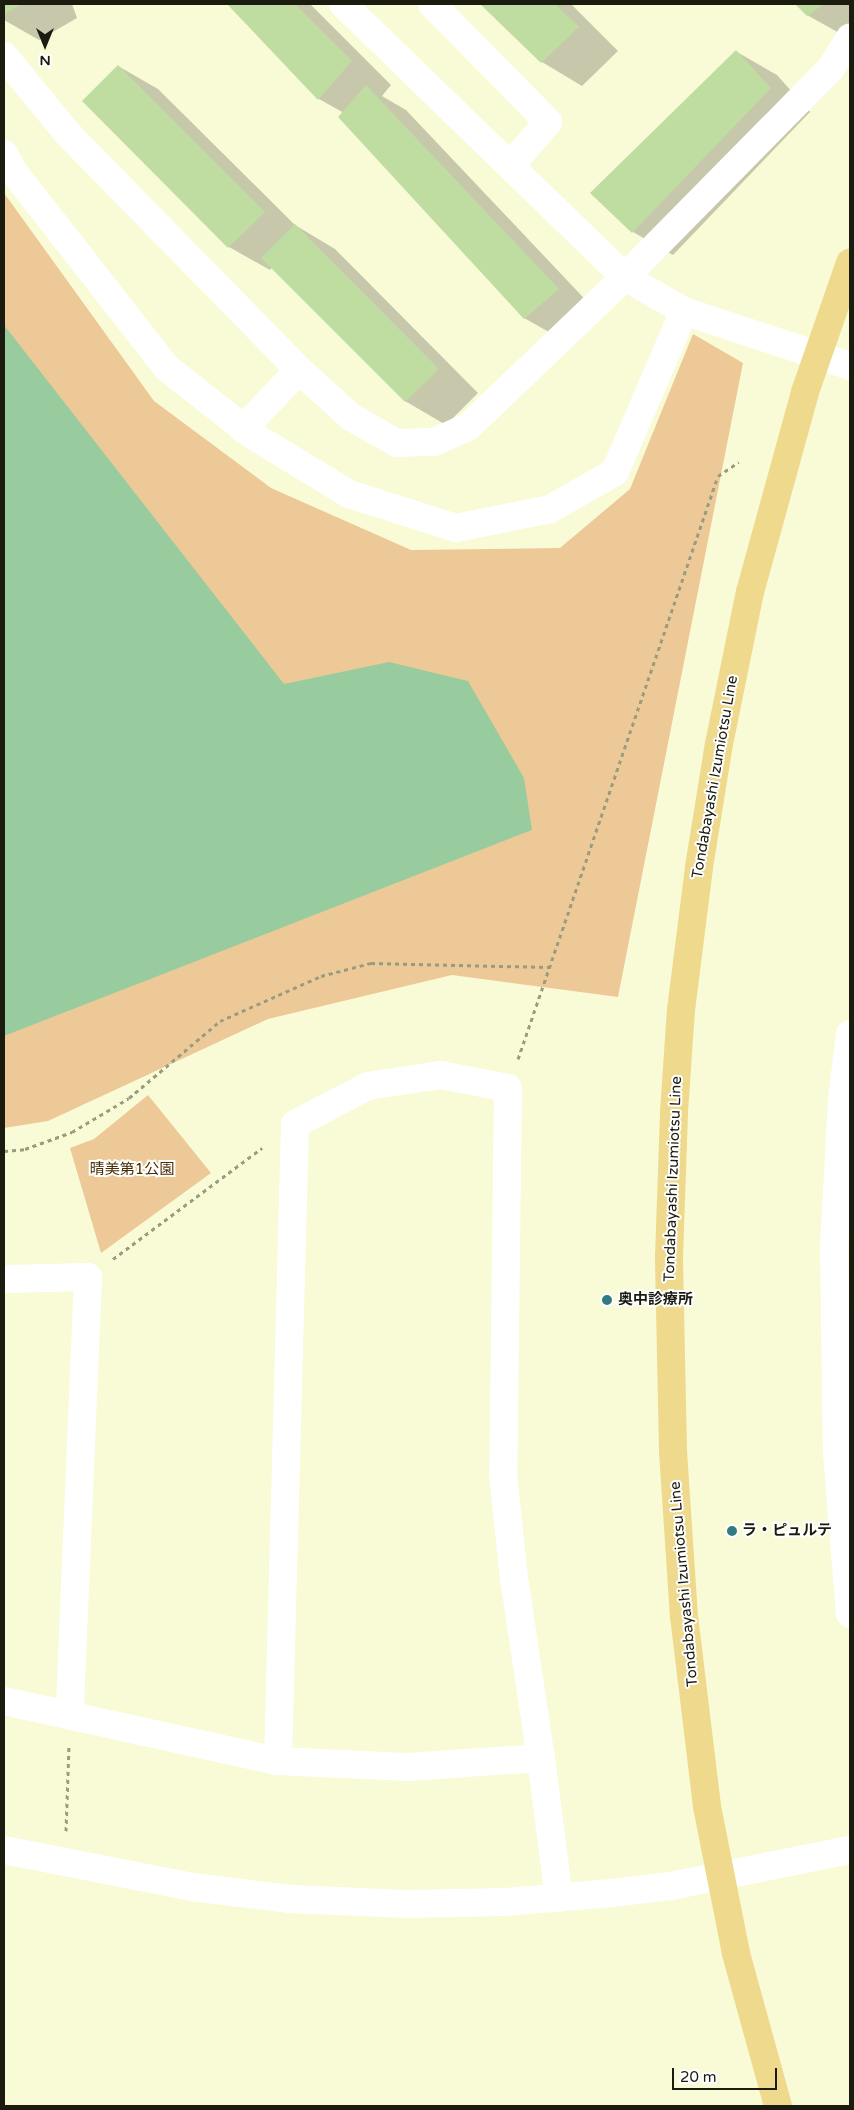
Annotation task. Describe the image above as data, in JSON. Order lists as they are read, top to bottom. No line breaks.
{"streets":{"main road":["Tondabayashi Izumiotsu Line"]},"parks":["晴美第1公園"],"places":["奥中診療所","ラ・ピュルテ"],"scale_bar":"20 m","north":"bottom"}
